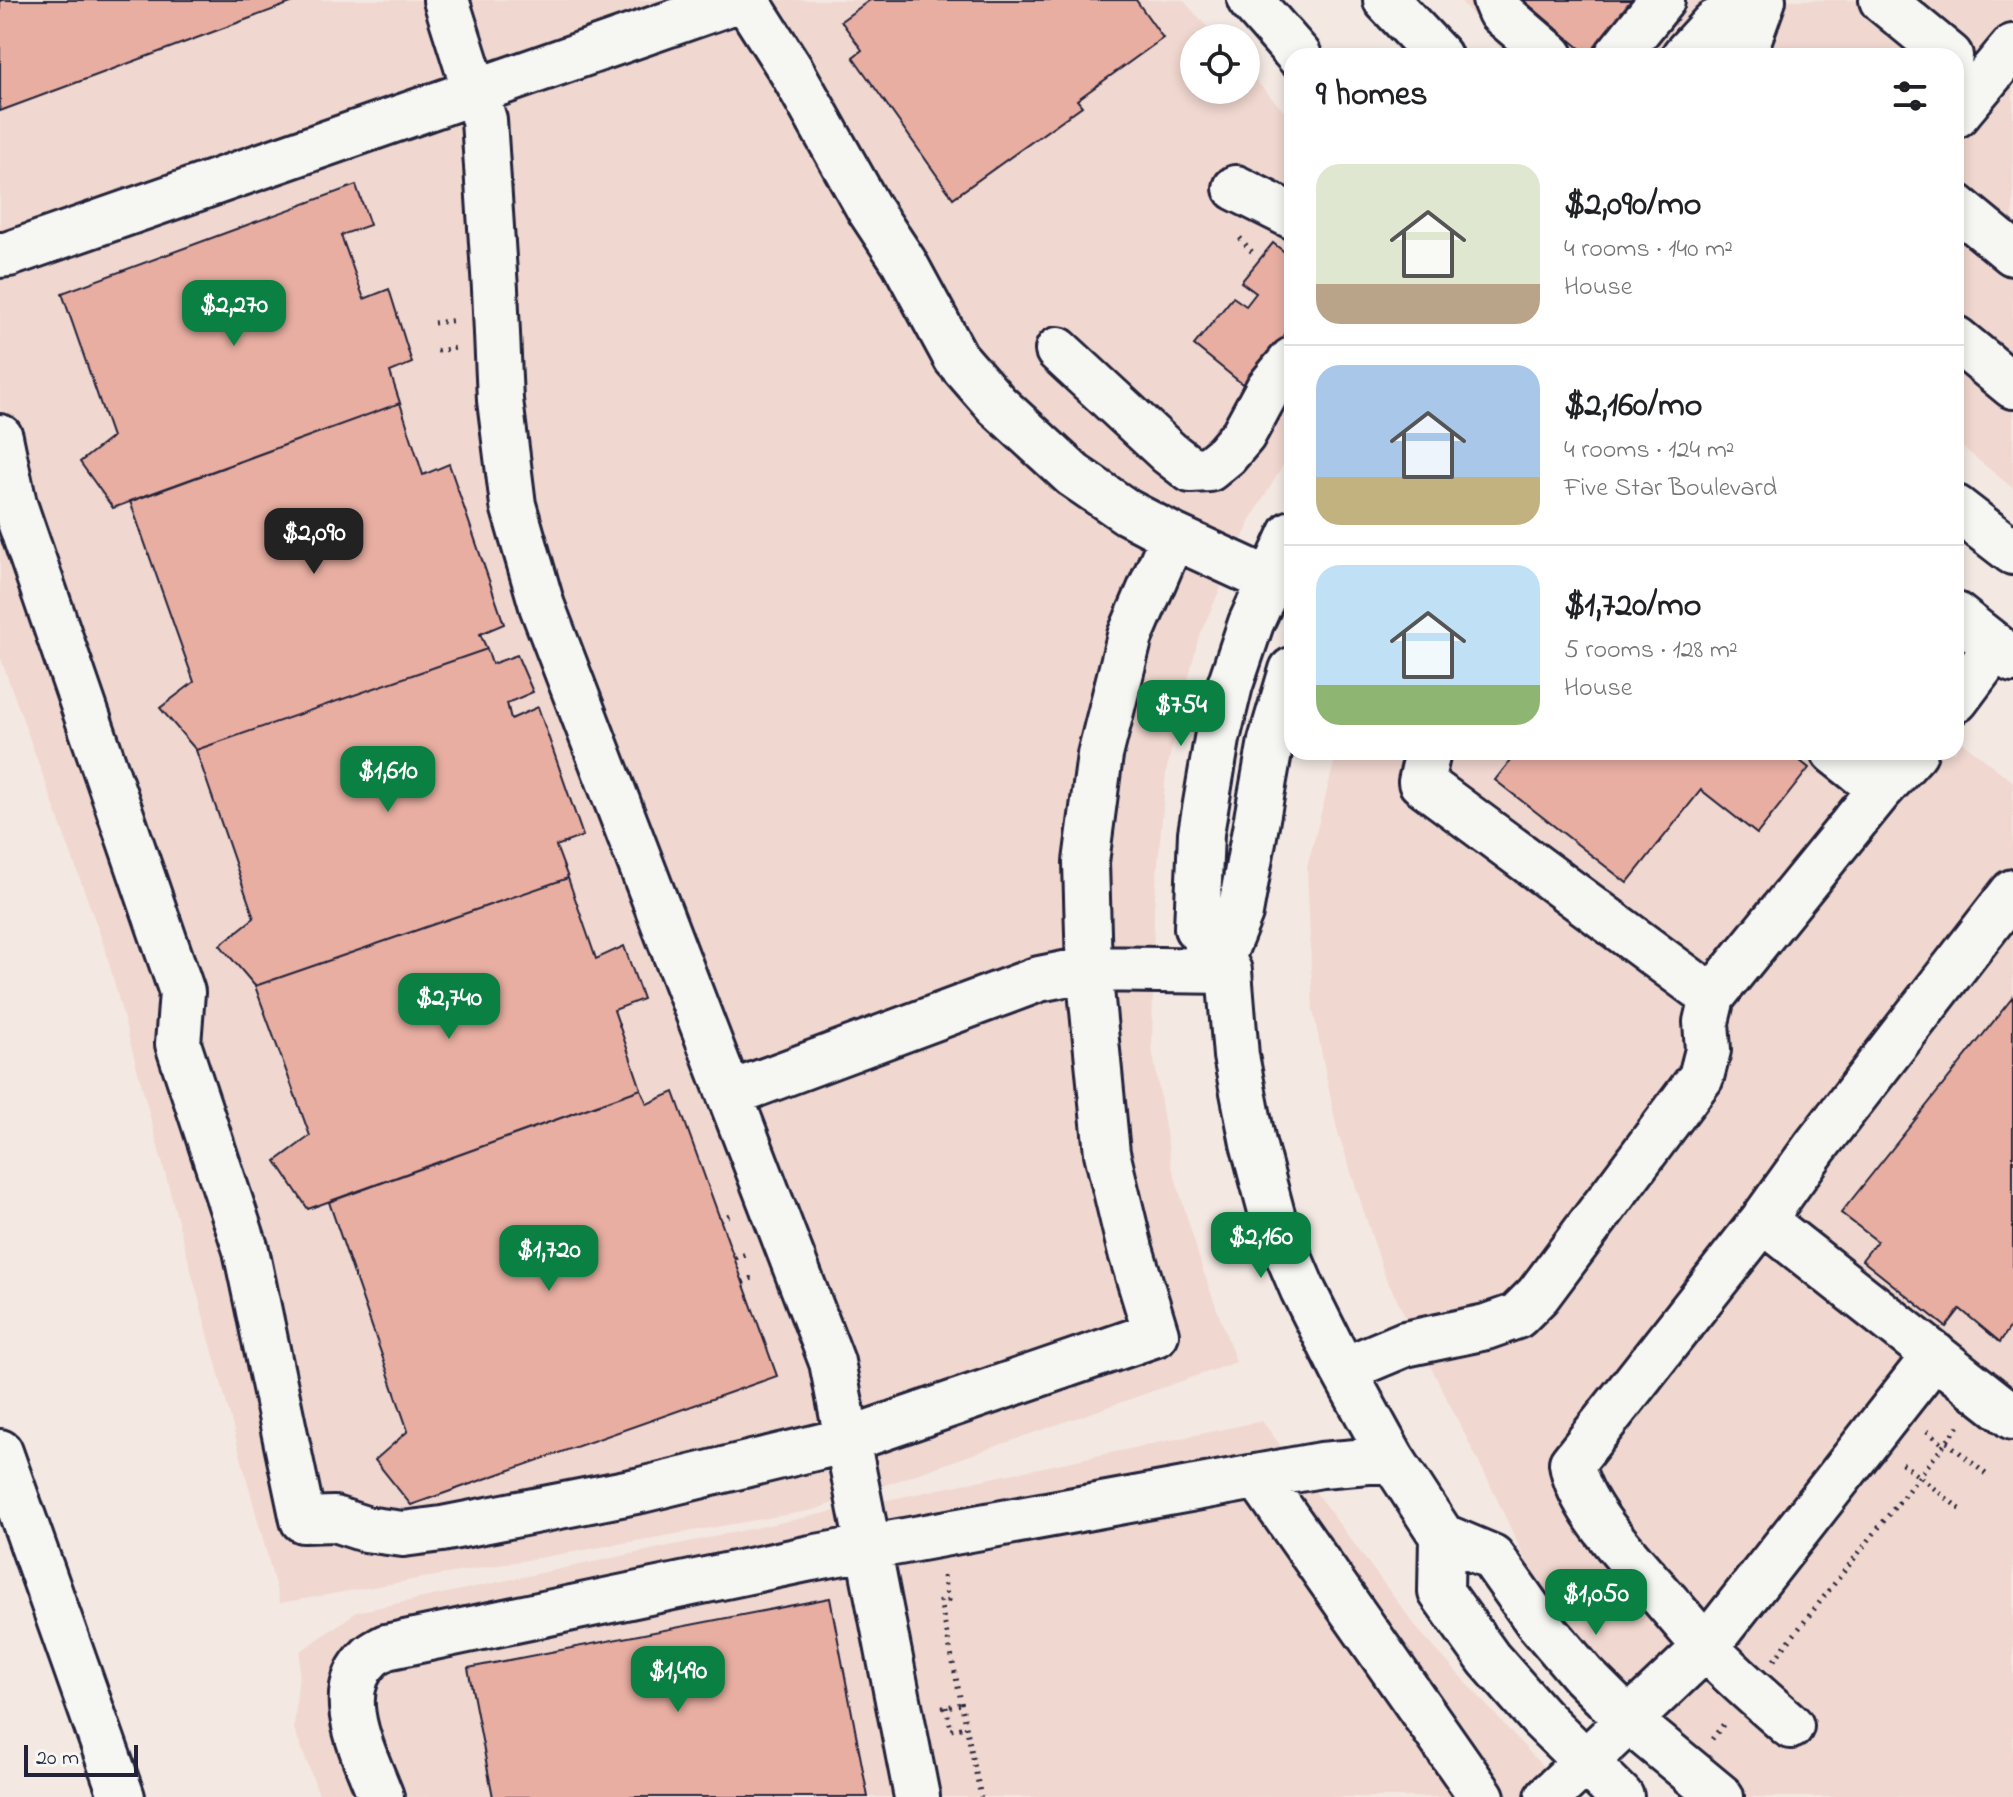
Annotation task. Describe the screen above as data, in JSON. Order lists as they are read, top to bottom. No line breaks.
{"scale_bar":"20 m","page":{"heading":"9 homes","list":[{"name":"$2,090/mo","note":"4 rooms · 140 m² · House"},{"name":"$2,160/mo","note":"4 rooms · 124 m² · Five Star Boulevard"},{"name":"$1,720/mo","note":"5 rooms · 128 m² · House"}],"price":["$2,270","$2,090","$754","$1,610","$2,740","$2,160","$1,720","$1,050","$1,490"],"scale":"20 m"}}
